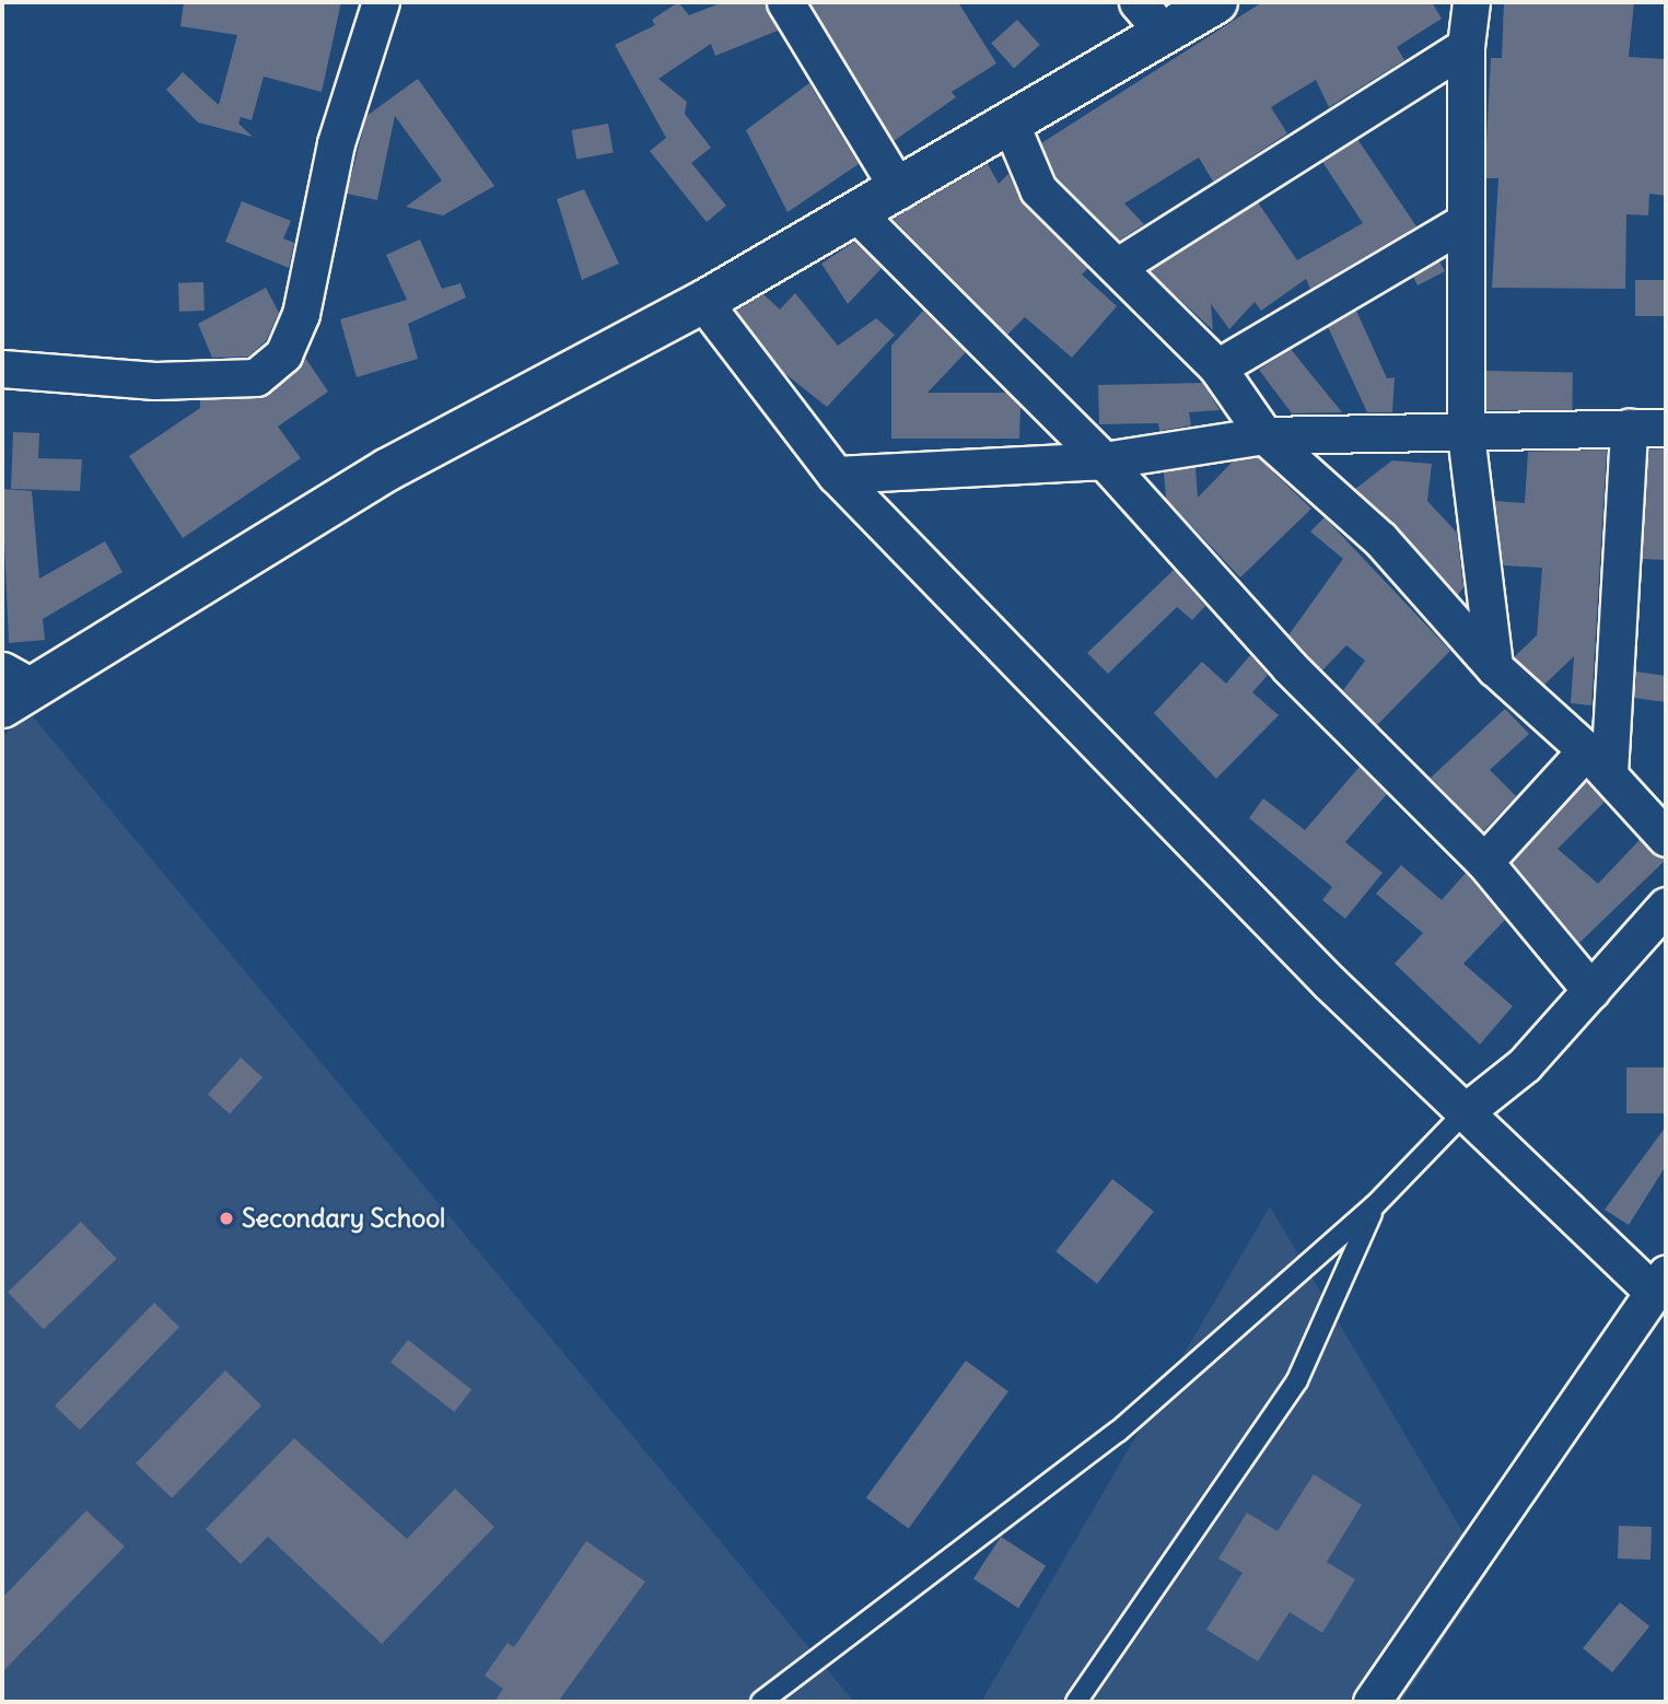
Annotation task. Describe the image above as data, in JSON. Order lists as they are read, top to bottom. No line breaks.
{"places":["Secondary School"]}
